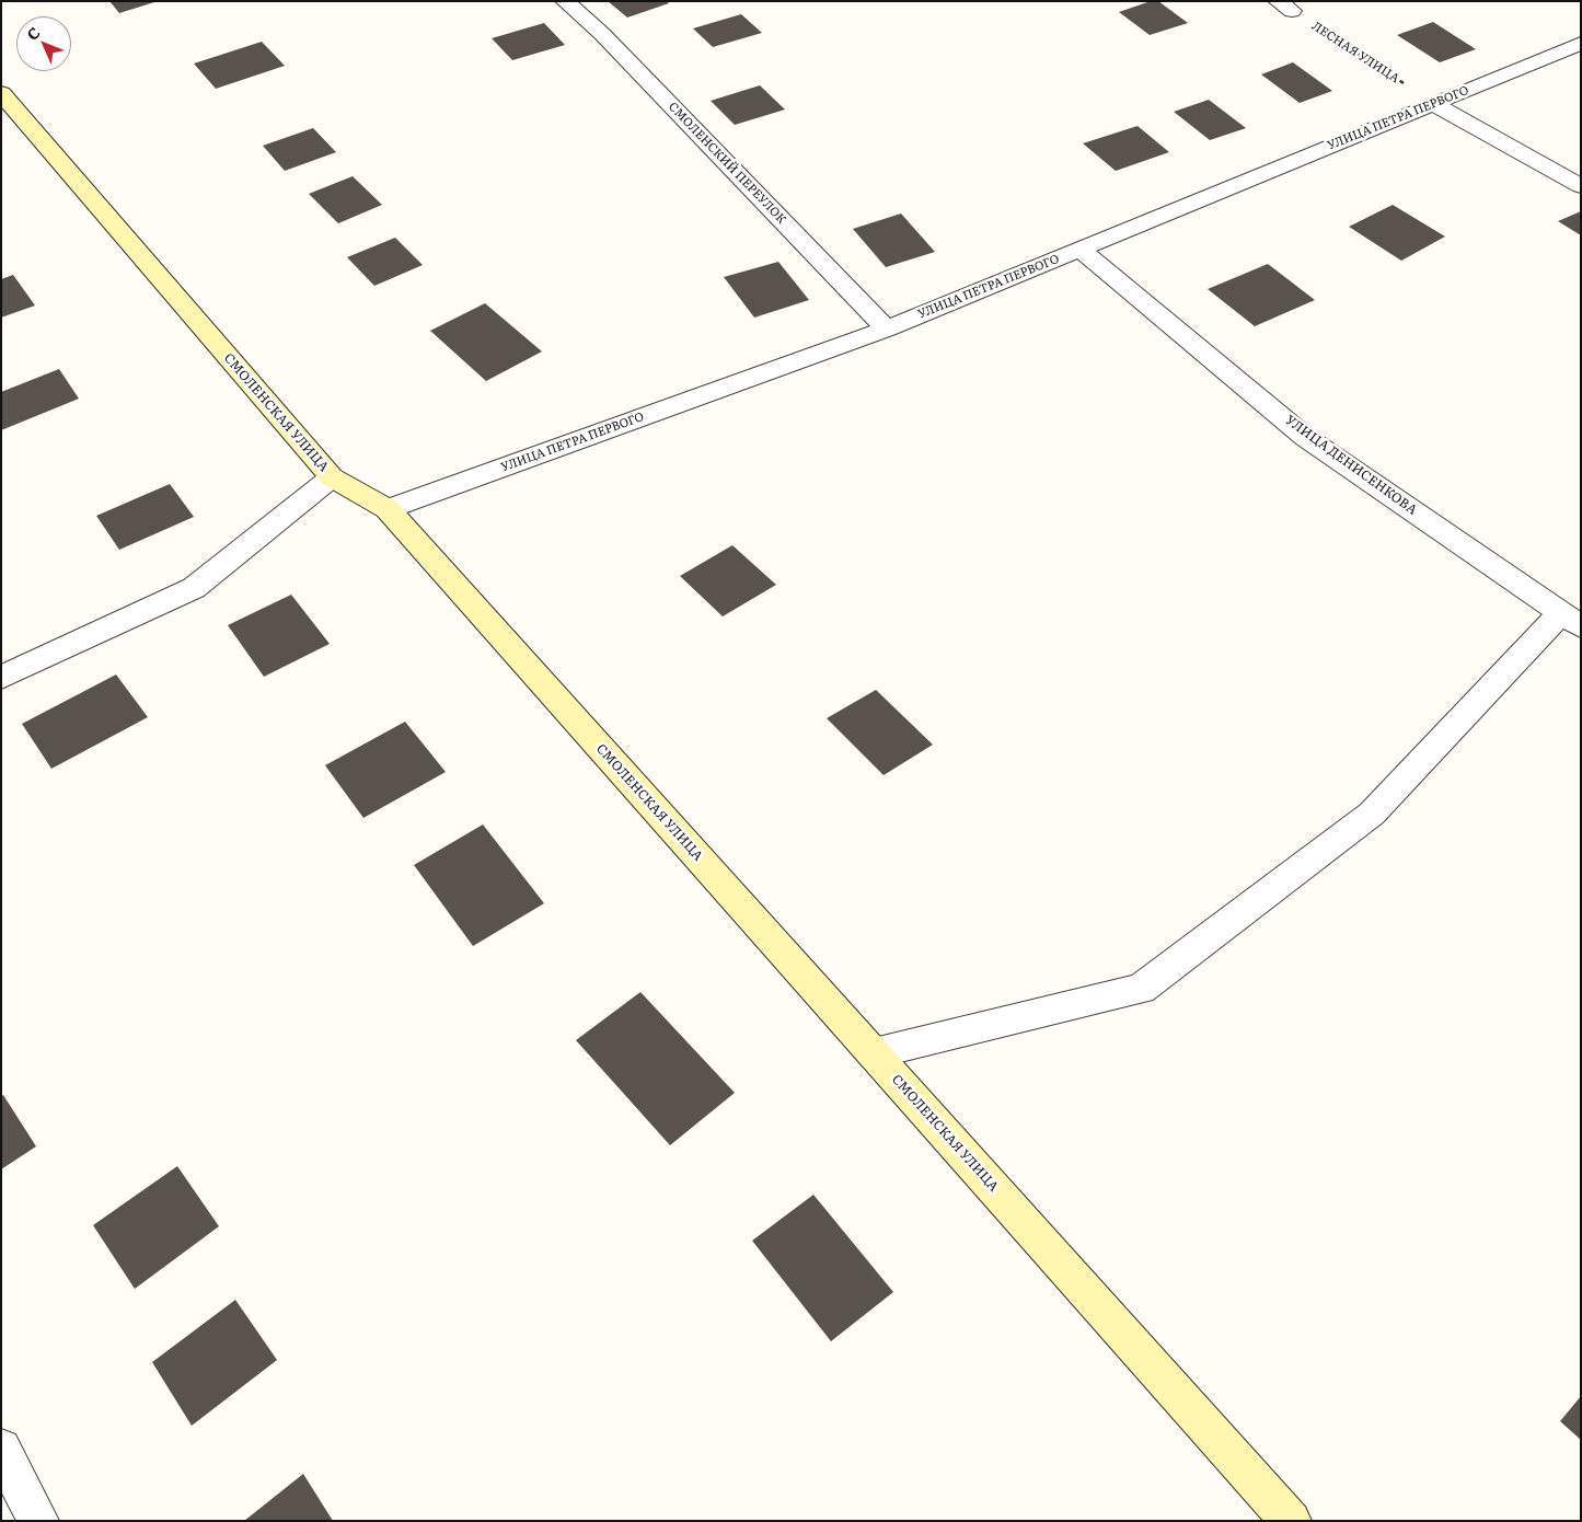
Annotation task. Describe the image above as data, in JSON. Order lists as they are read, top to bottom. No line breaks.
{"streets":{"street":["УЛИЦА ПЕТРА ПЕРВОГО","СМОЛЕНСКИЙ ПЕРЕУЛОК","СМОЛЕНСКАЯ УЛИЦА","УЛИЦА ДЕНИСЕНКОВА"],"path":["ЛЕСНАЯ УЛИЦА"]},"crossings":[["ЛЕСНАЯ УЛИЦА","УЛИЦА ПЕТРА ПЕРВОГО"],["УЛИЦА ПЕТРА ПЕРВОГО","СМОЛЕНСКИЙ ПЕРЕУЛОК"],["УЛИЦА ПЕТРА ПЕРВОГО","СМОЛЕНСКАЯ УЛИЦА"],["УЛИЦА ПЕТРА ПЕРВОГО","УЛИЦА ДЕНИСЕНКОВА"]],"north":"top left"}
